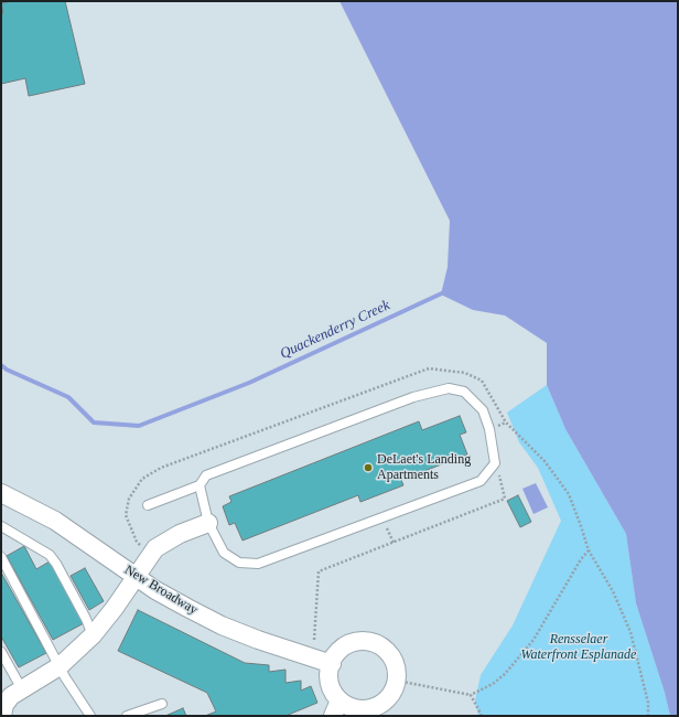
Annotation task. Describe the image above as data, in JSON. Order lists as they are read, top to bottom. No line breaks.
{"streets":{"street":["New Broadway"]},"water":["Quackenderry Creek"],"parks":["Rensselaer Waterfront Esplanade"],"places":["DeLaet's Landing Apartments"]}
